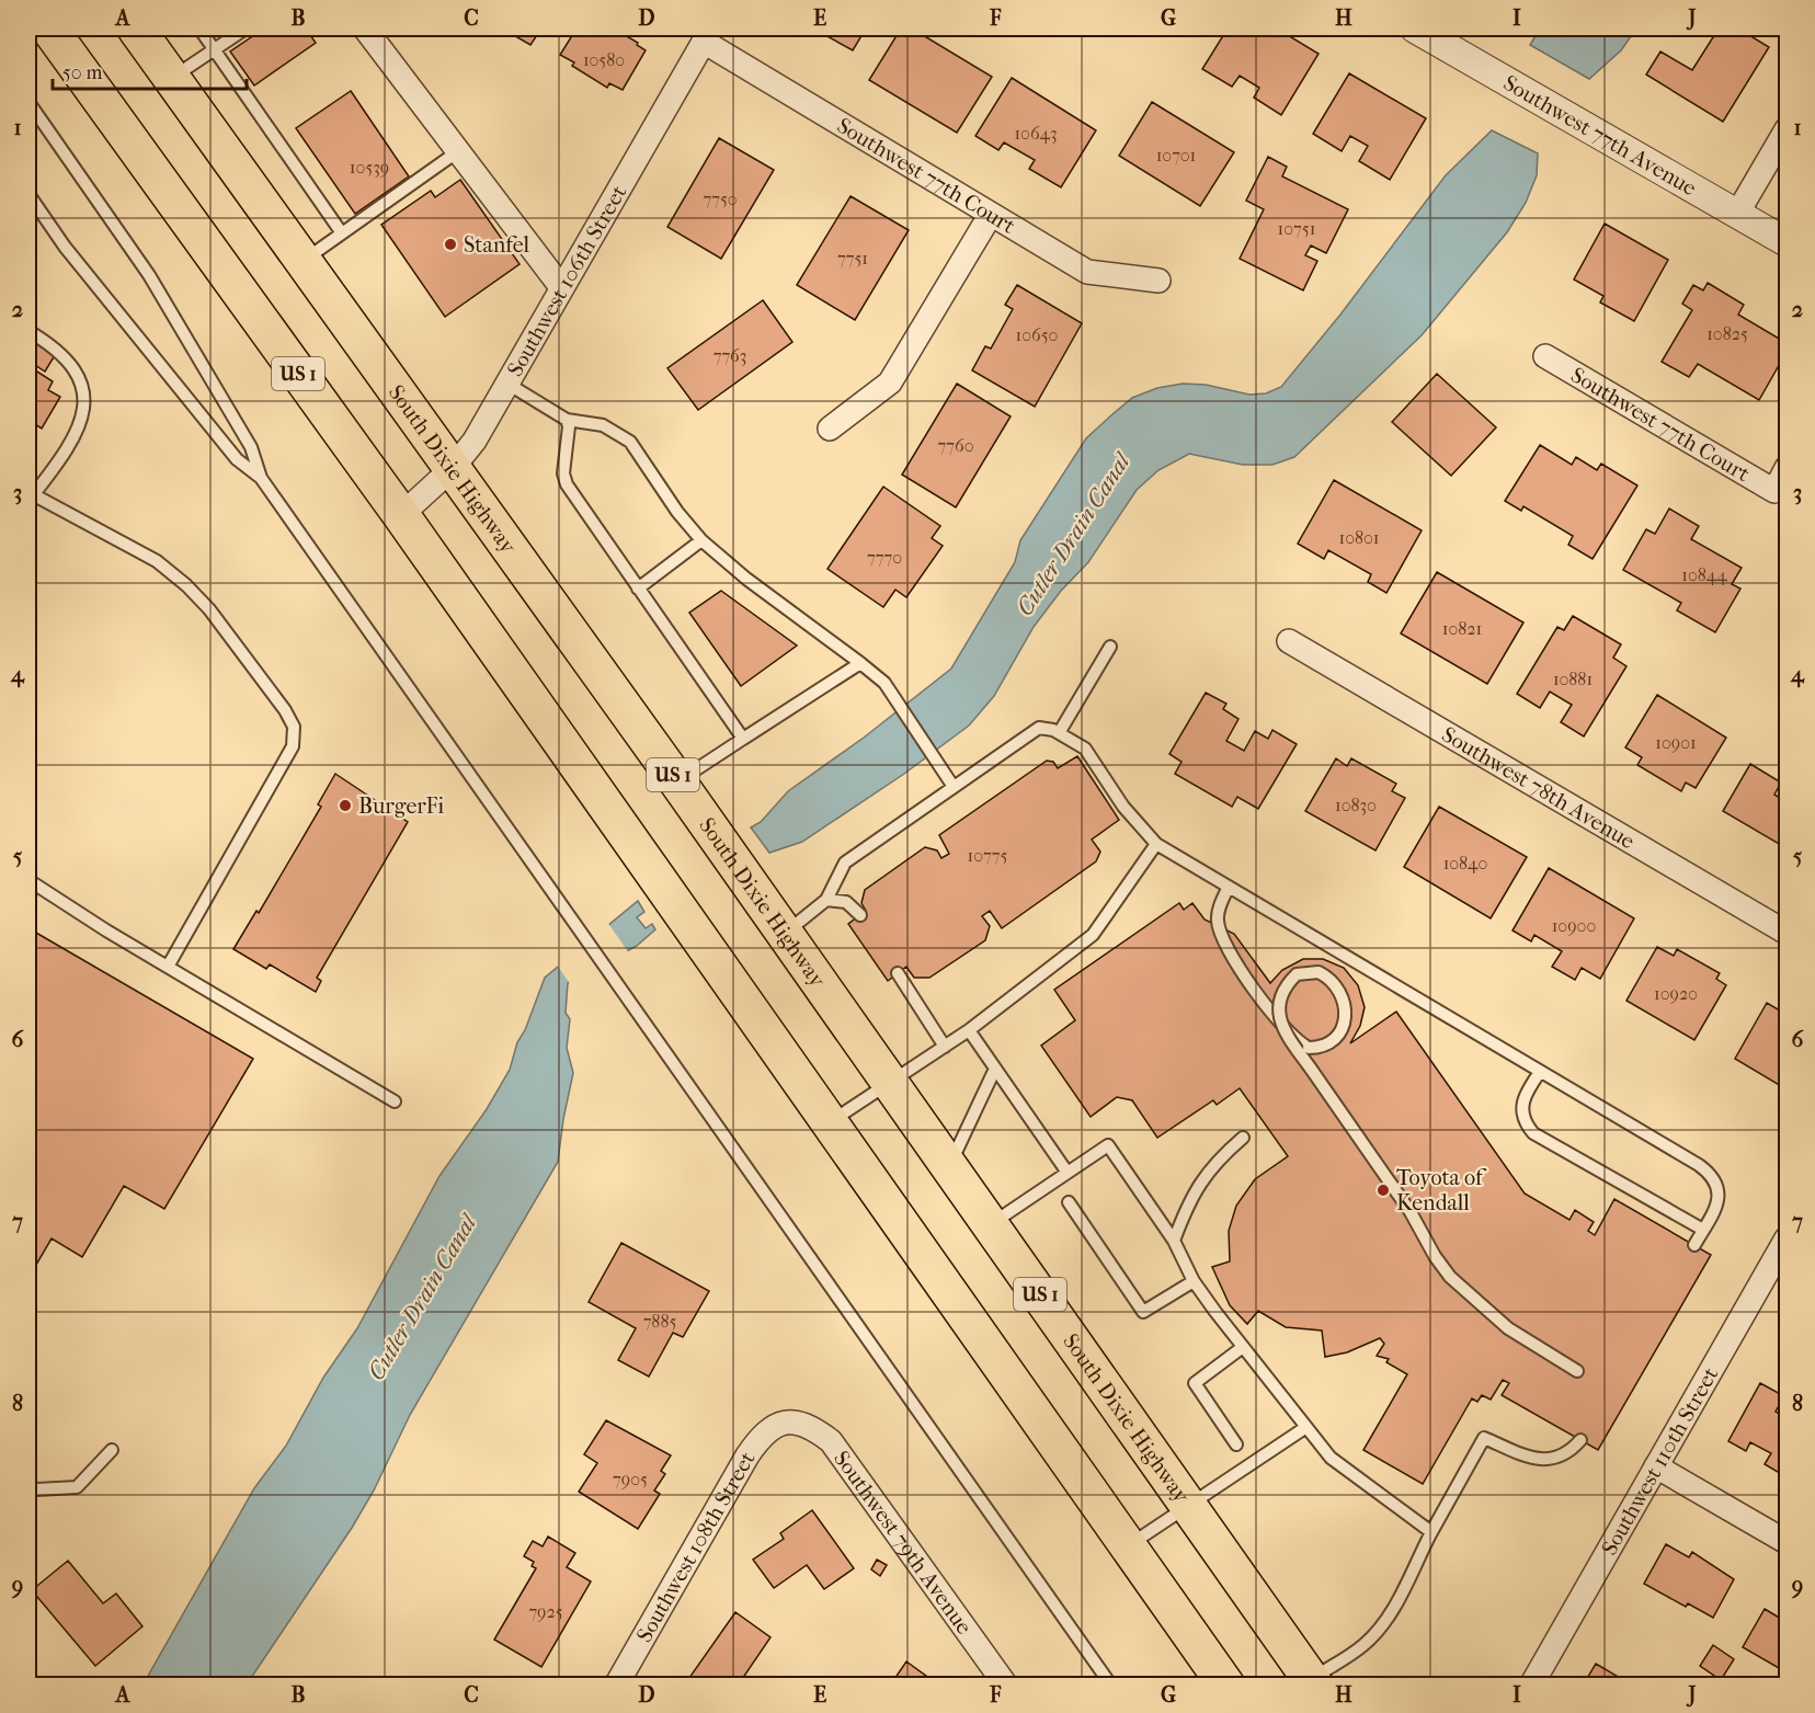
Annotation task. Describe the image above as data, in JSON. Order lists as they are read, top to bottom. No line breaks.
{"streets":{"highway":["US 1","South Dixie Highway"],"street":["Southwest 77th Avenue","Southwest 77th Court","Southwest 106th Street","Southwest 78th Avenue","Southwest 110th Street","Southwest 79th Avenue","Southwest 108th Street"]},"crossings":[["Southwest 77th Court","Southwest 106th Street"],["Southwest 106th Street","US 1"],["Southwest 106th Street","South Dixie Highway"],["Southwest 79th Avenue","Southwest 108th Street"]],"water":["Cutler Drain Canal"],"places":["Stanfel","BurgerFi","Toyota of Kendall"],"house_numbers":["10580","10643","10701","10539","7750","10751","7751","10825","10650","7763","7760","10801","7770","10844","10821","10881","10901","10830","10775","10840","10900","10920","7885","7905","7925"],"scale_bar":"50 m","grid":{"columns":["A","B","C","D","E","F","G","H","I","J"],"rows":["1","2","3","4","5","6","7","8","9"]}}
